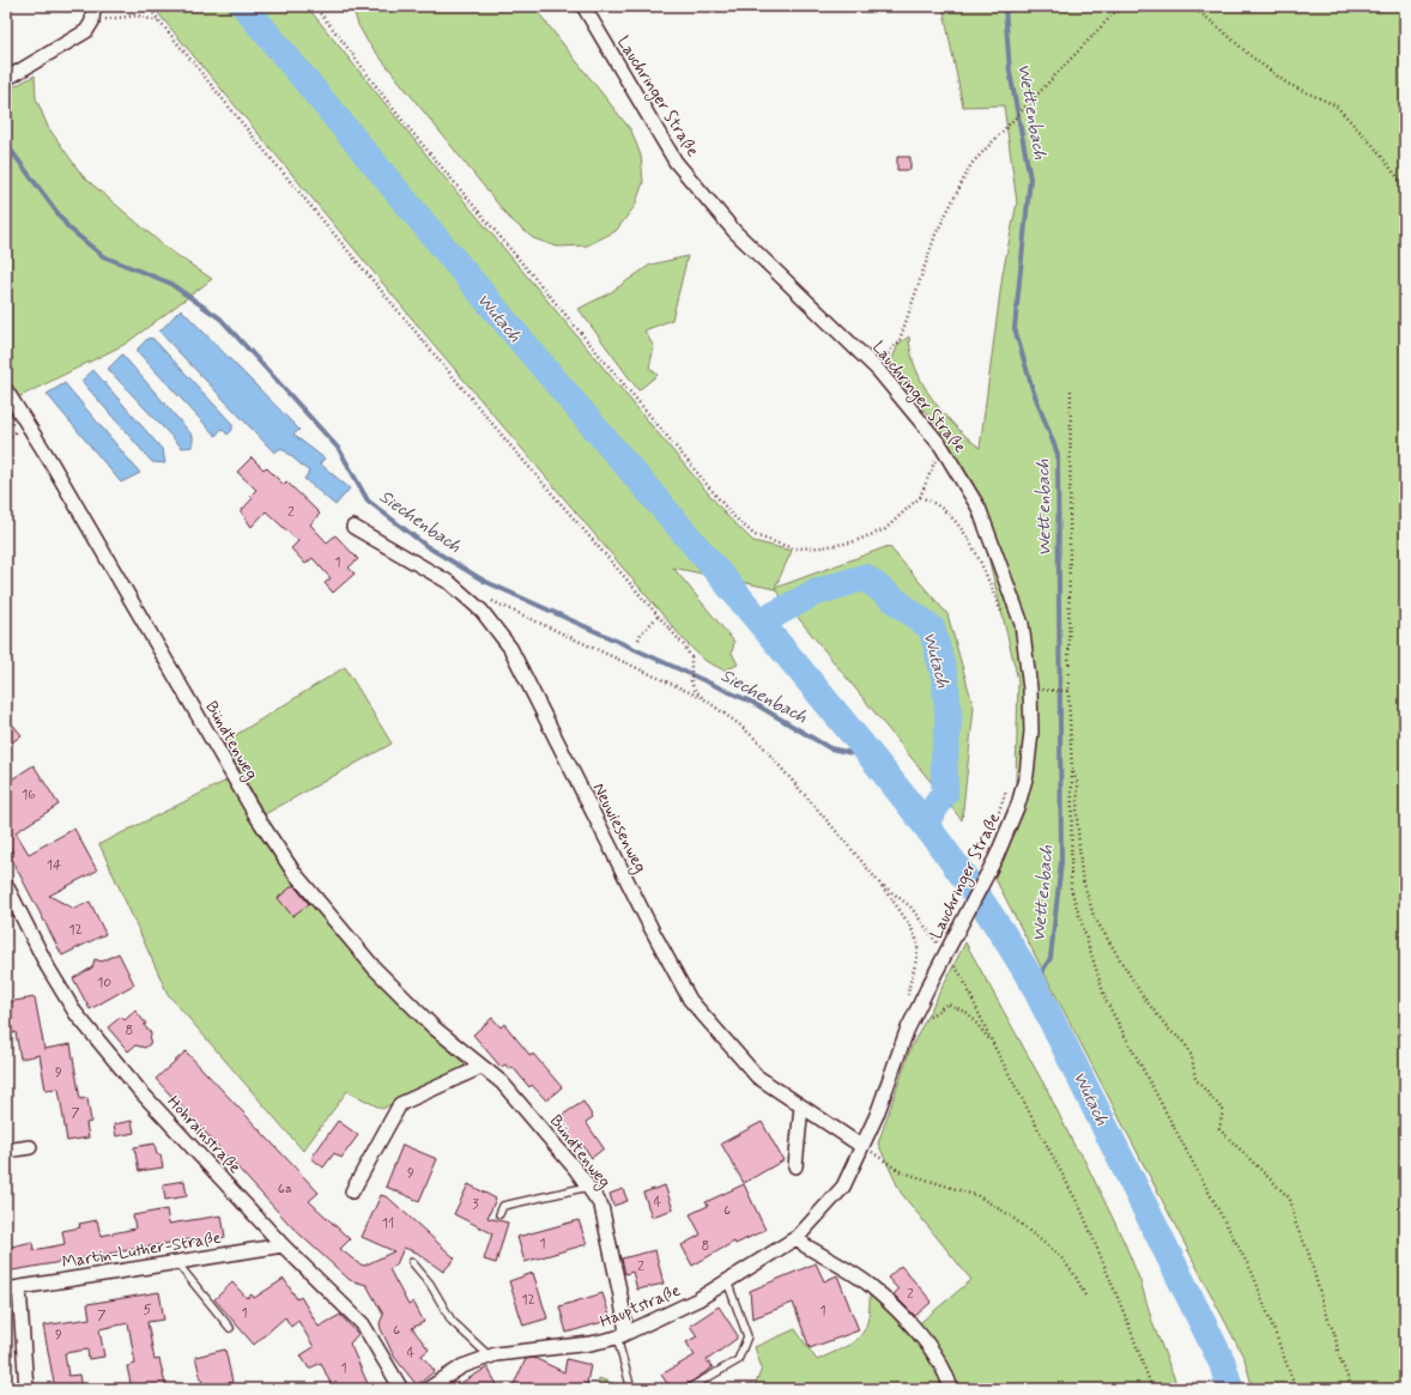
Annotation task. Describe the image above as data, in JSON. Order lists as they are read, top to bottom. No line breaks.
{"streets":{"street":["Lauchringer Straße","Bündtenweg","Neuwiesenweg","Hohrainstraße","Martin-Luther-Straße","Hauptstraße"]},"crossings":[["Lauchringer Straße","Neuwiesenweg"],["Lauchringer Straße","Hauptstraße"],["Bündtenweg","Hauptstraße"],["Neuwiesenweg","Hauptstraße"],["Hohrainstraße","Martin-Luther-Straße"]],"water":["Wettenbach","Wutach","Siechenbach"],"house_numbers":["2","1","16","14","12","10","8","9","7","9","6a","4","3","6","11","1","8","2","2","12","5","1","1","7","6","9","4","1"]}
